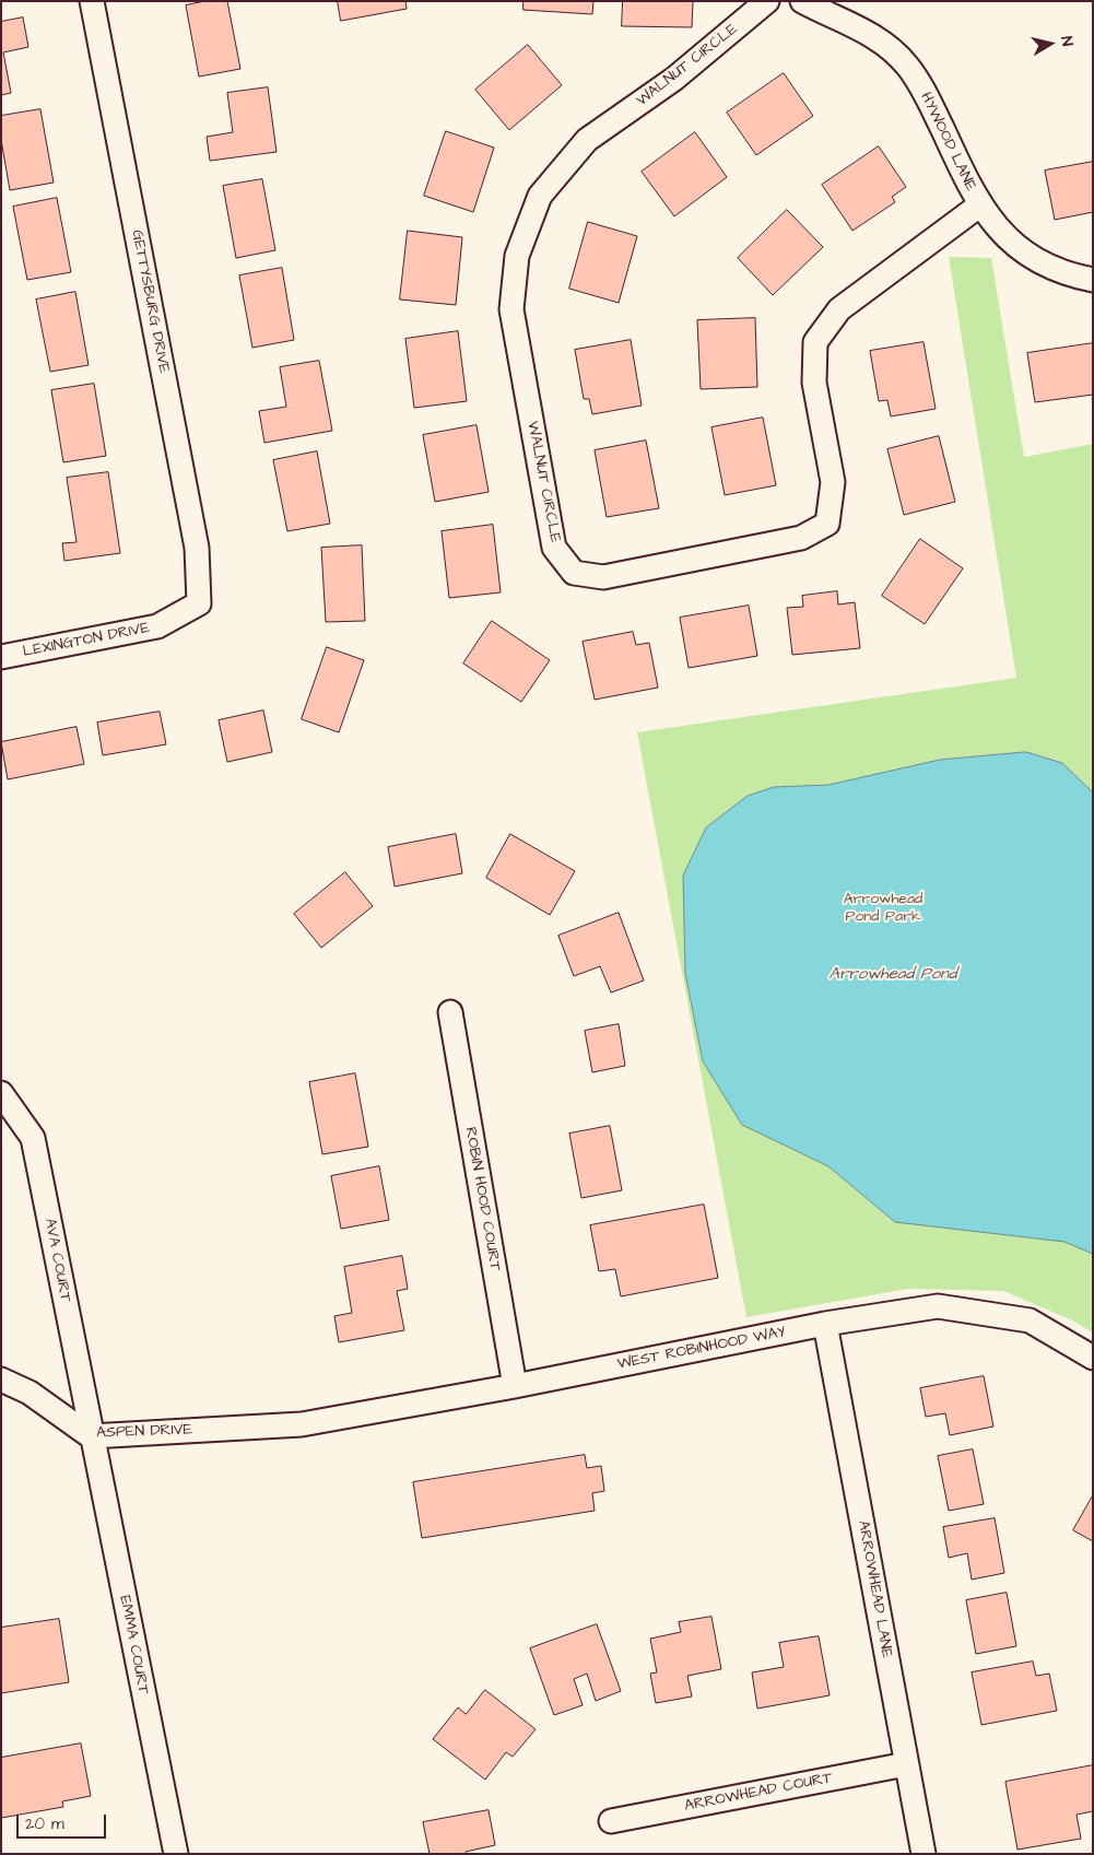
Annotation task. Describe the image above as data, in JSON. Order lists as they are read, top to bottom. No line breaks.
{"streets":{"street":["WALNUT CIRCLE","HYWOOD LANE","GETTYSBURG DRIVE","LEXINGTON DRIVE","ROBIN HOOD COURT","AVA COURT","WEST ROBINHOOD WAY","ASPEN DRIVE","ARROWHEAD LANE","EMMA COURT","ARROWHEAD COURT"]},"crossings":[["WALNUT CIRCLE","HYWOOD LANE"],["GETTYSBURG DRIVE","LEXINGTON DRIVE"],["ROBIN HOOD COURT","WEST ROBINHOOD WAY"],["AVA COURT","ASPEN DRIVE"],["AVA COURT","EMMA COURT"],["WEST ROBINHOOD WAY","ASPEN DRIVE"],["WEST ROBINHOOD WAY","ARROWHEAD LANE"],["ASPEN DRIVE","EMMA COURT"],["ARROWHEAD LANE","ARROWHEAD COURT"]],"water":["Arrowhead Pond"],"parks":["Arrowhead Pond Park"],"scale_bar":"20 m","north":"right"}
